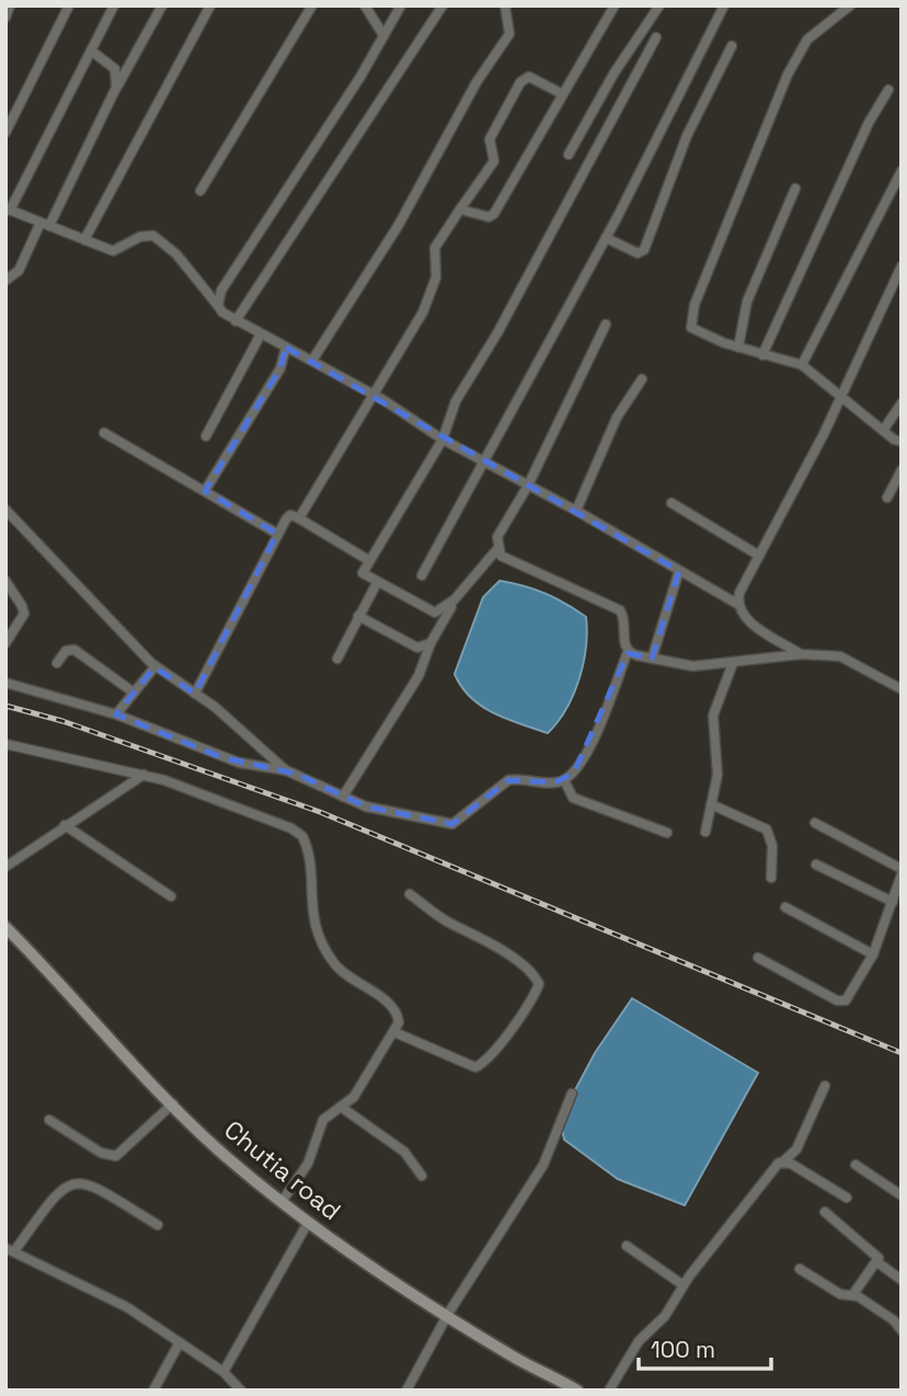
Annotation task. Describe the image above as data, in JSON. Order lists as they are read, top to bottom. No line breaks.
{"streets":{"street":["Chutia road"]},"scale_bar":"100 m"}
